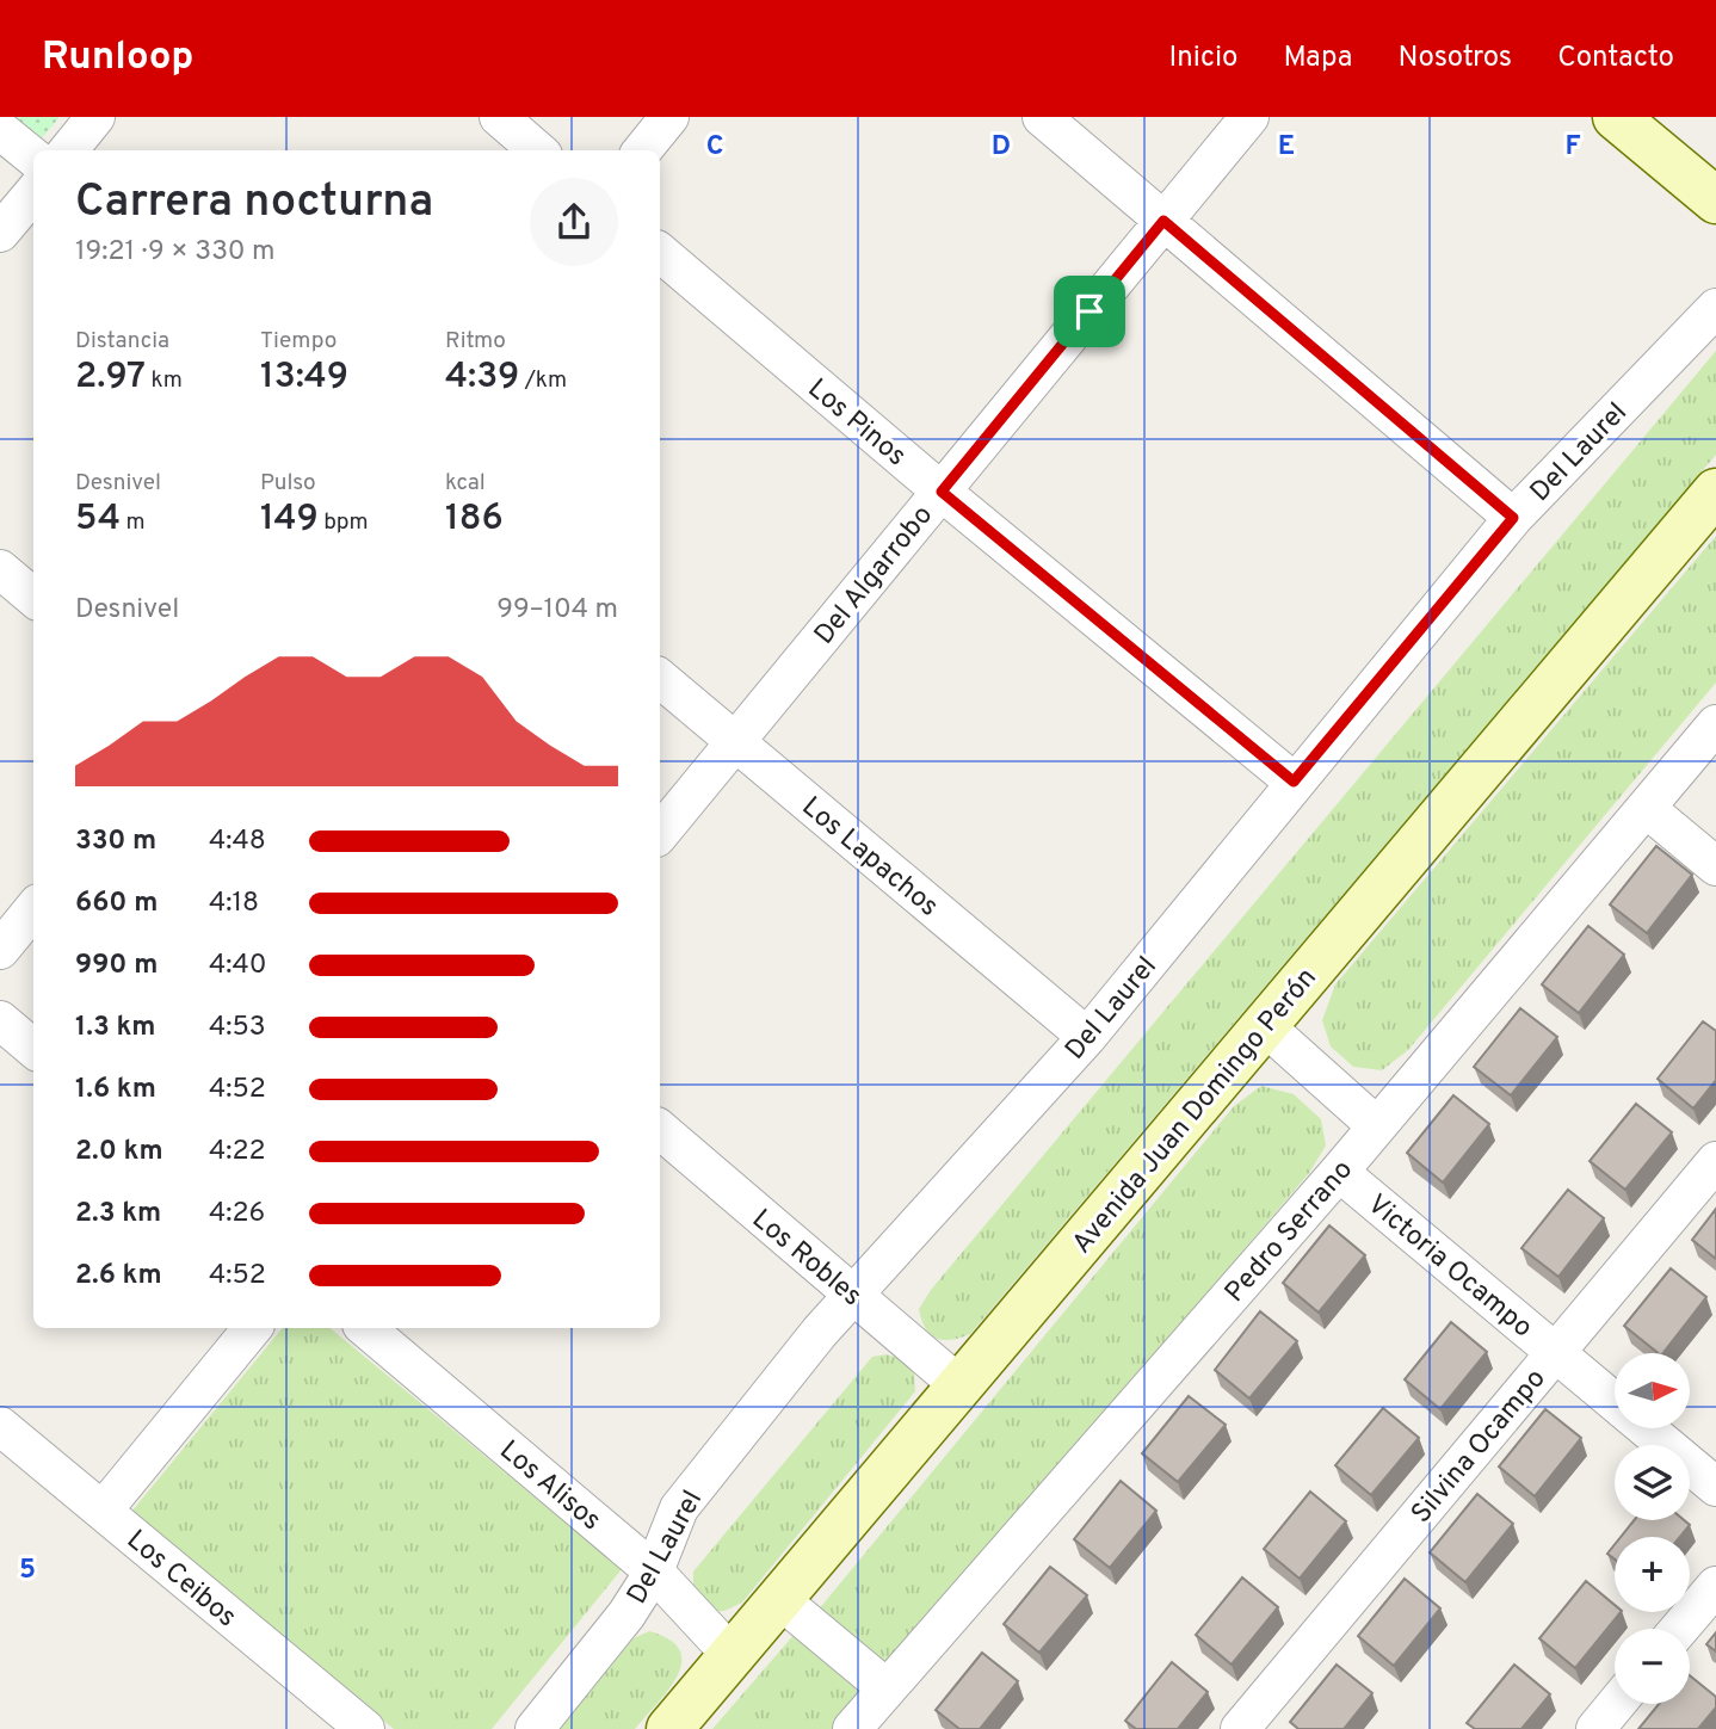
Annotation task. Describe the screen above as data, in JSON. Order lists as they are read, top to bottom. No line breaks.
{"streets":{"main road":["Avenida Juan Domingo Perón"],"street":["Los Pinos","Del Laurel","Del Algarrobo","Los Lapachos","Pedro Serrano","Los Robles","Victoria Ocampo","Silvina Ocampo","Los Alisos","Los Ceibos"]},"crossings":[["Los Pinos","Del Laurel"],["Los Pinos","Del Algarrobo"],["Del Laurel","Los Lapachos"],["Del Laurel","Los Robles"],["Del Laurel","Los Alisos"],["Del Algarrobo","Los Lapachos"],["Avenida Juan Domingo Perón","Los Robles"],["Avenida Juan Domingo Perón","Los Alisos"],["Pedro Serrano","Victoria Ocampo"],["Victoria Ocampo","Silvina Ocampo"]],"north":"right","page":{"header":"Runloop","nav":["Inicio","Mapa","Nosotros","Contacto"],"heading":["Carrera nocturna","19:21 · 9 × 330 m"],"stats":[["Distancia","2.97 km"],["Tiempo","13:49"],["Ritmo","4:39 /km"],["Desnivel","54 m"],["Pulso","149 bpm"],["kcal","186"]],"chart":["Desnivel","99–104 m"],"list":[{"name":"330 m","note":"4:48"},{"name":"660 m","note":"4:18"},{"name":"990 m","note":"4:40"},{"name":"1.3 km","note":"4:53"},{"name":"1.6 km","note":"4:52"},{"name":"2.0 km","note":"4:22"},{"name":"2.3 km","note":"4:26"},{"name":"2.6 km","note":"4:52"}],"map_buttons":["+","−"]},"grid":{"columns":["C","D","E","F"],"rows":["5"]}}
